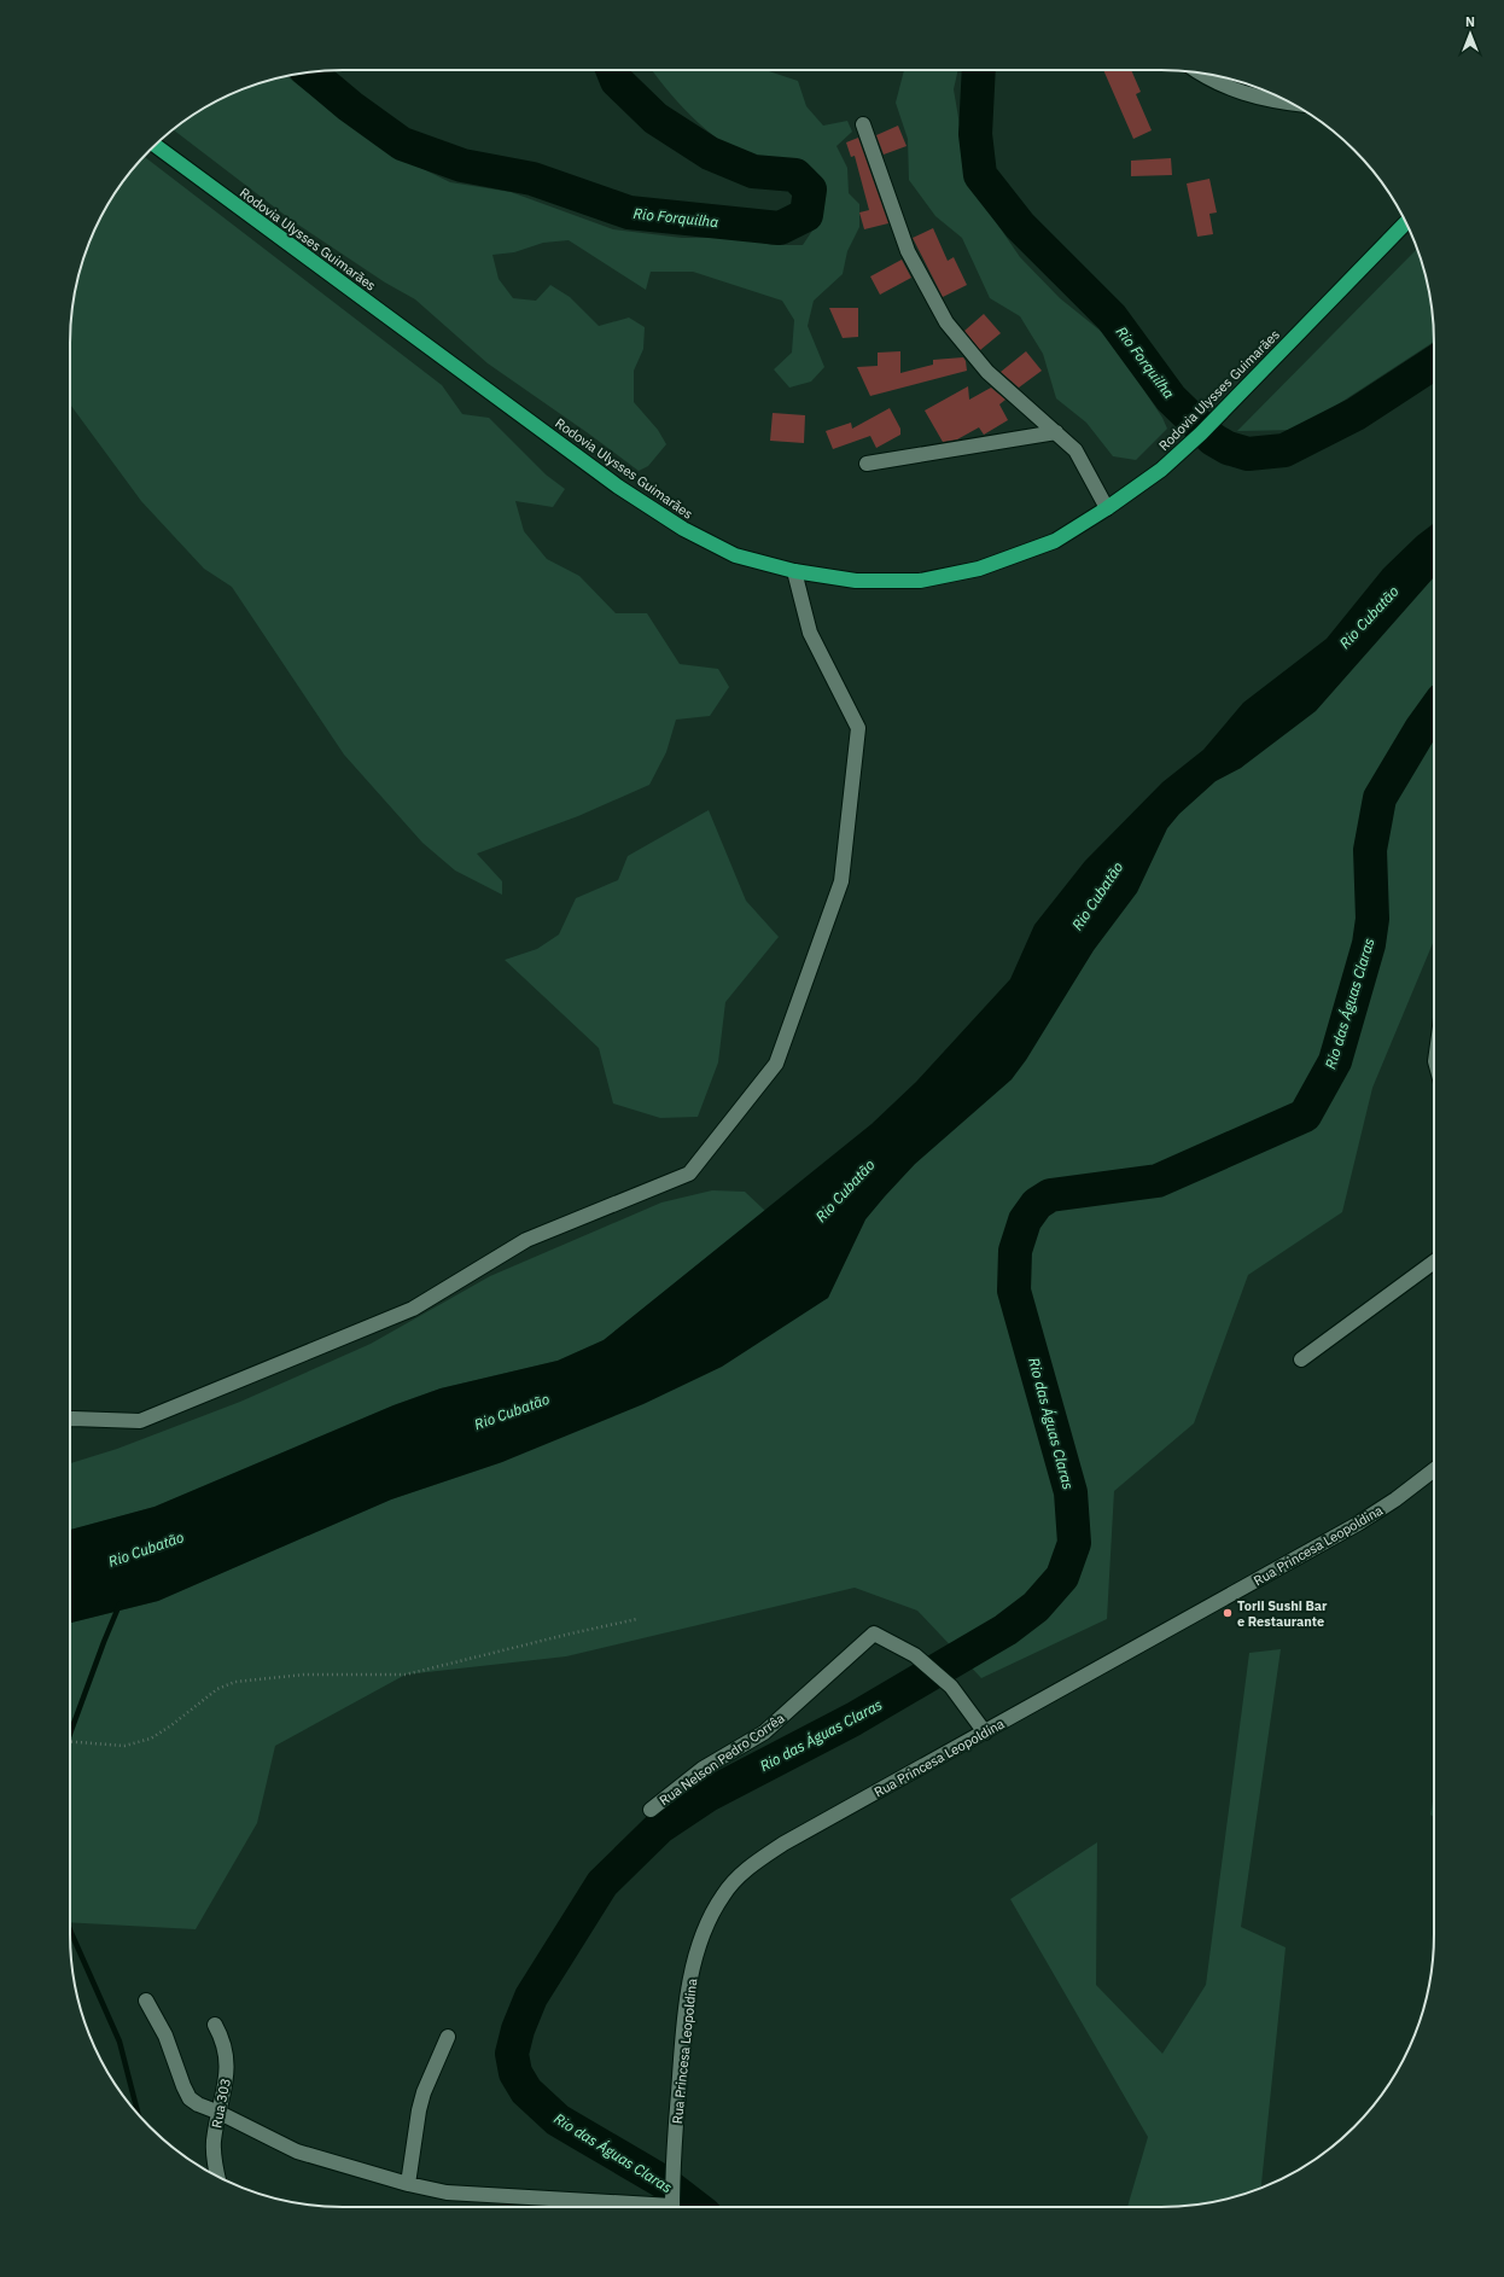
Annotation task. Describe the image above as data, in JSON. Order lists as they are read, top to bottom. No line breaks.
{"streets":{"highway":["Rodovia Ulysses Guimarães"],"street":["Rua Princesa Leopoldina","Rua Nelson Pedro Corrêa","Rua 303"]},"crossings":[["Rua Princesa Leopoldina","Rua Nelson Pedro Corrêa"]],"water":["Rio Forquilha","Rio Cubatão","Rio das Águas Claras"],"places":["Torii Sushi Bar e Restaurante"],"north":"top"}
